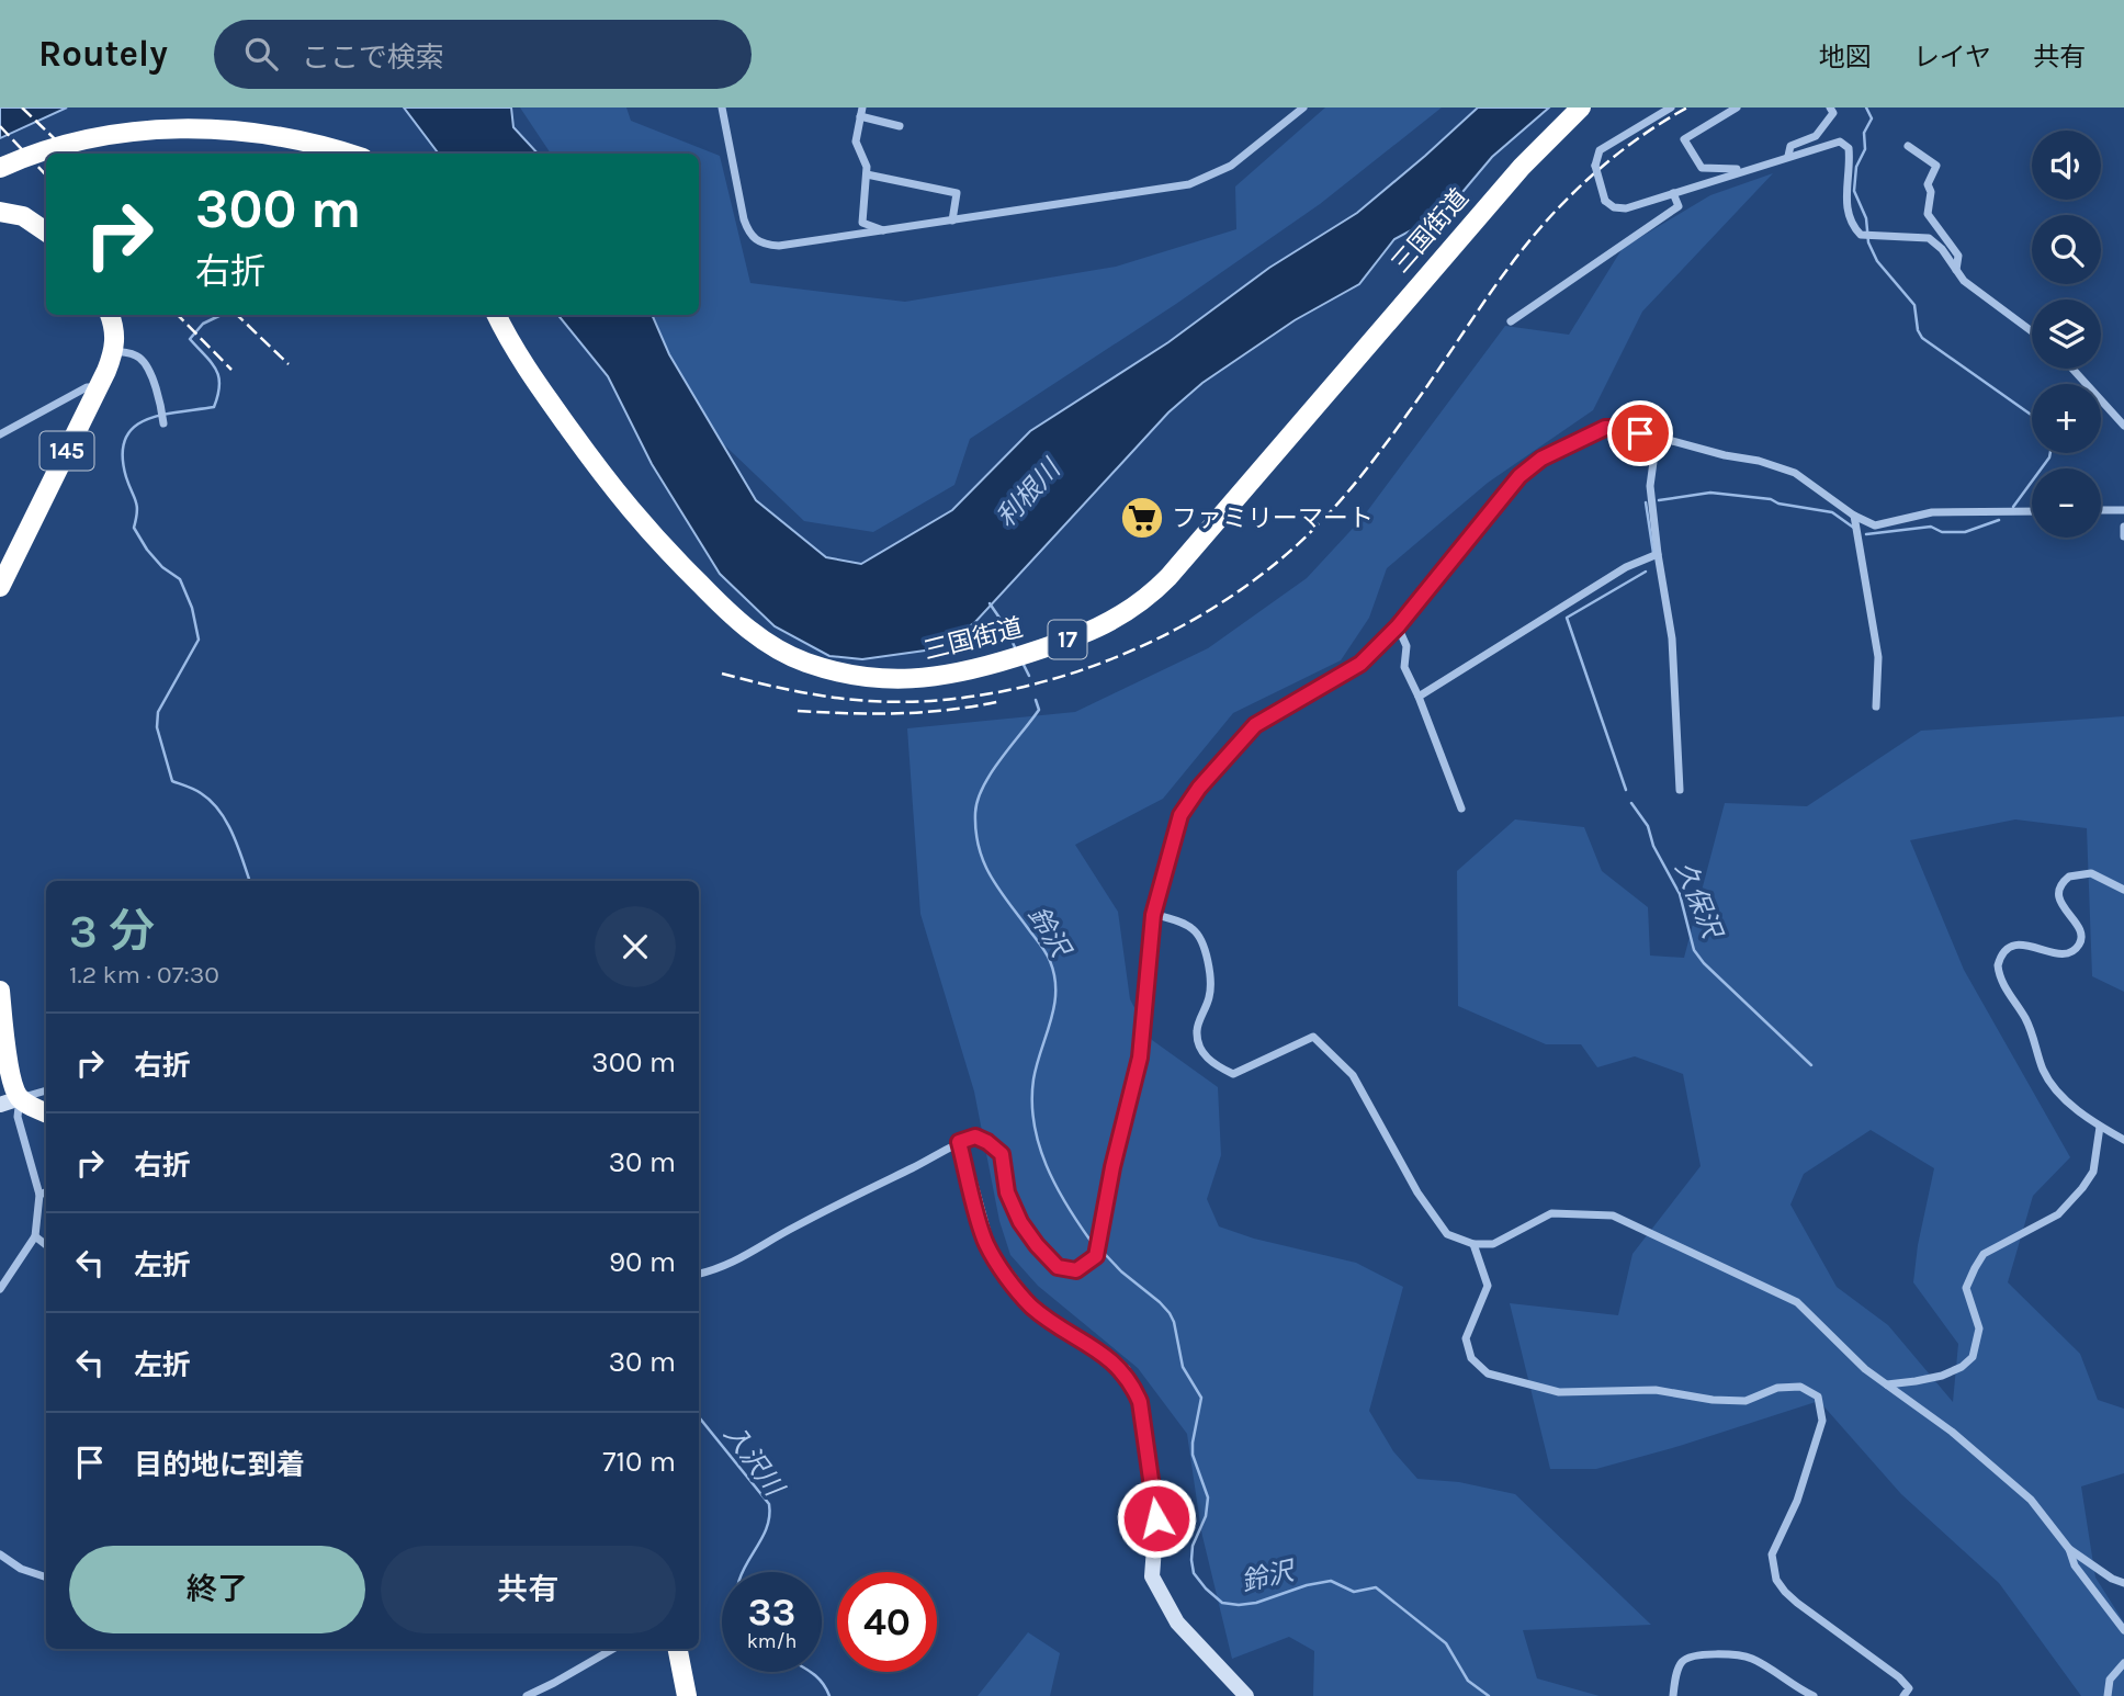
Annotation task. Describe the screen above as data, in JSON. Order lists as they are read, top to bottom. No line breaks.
{"streets":{"highway":["三国街道","145","17"]},"water":["利根川","久保沢","鈴沢","入沢川"],"places":{"supermarket":["ファミリーマート"]},"page":{"header":"Routely","search":"ここで検索","nav":["地図","レイヤ","共有"],"map_buttons":["+","−"],"turn":["300 m","右折"],"heading":["3 分","1.2 km · 07:30"],"list":[{"name":"右折","value":"300 m"},{"name":"右折","value":"30 m"},{"name":"左折","value":"90 m"},{"name":"左折","value":"30 m"},{"name":"目的地に到着","value":"710 m"}],"buttons":["終了","共有"],"speed":"33 km/h","limit":"40"}}
